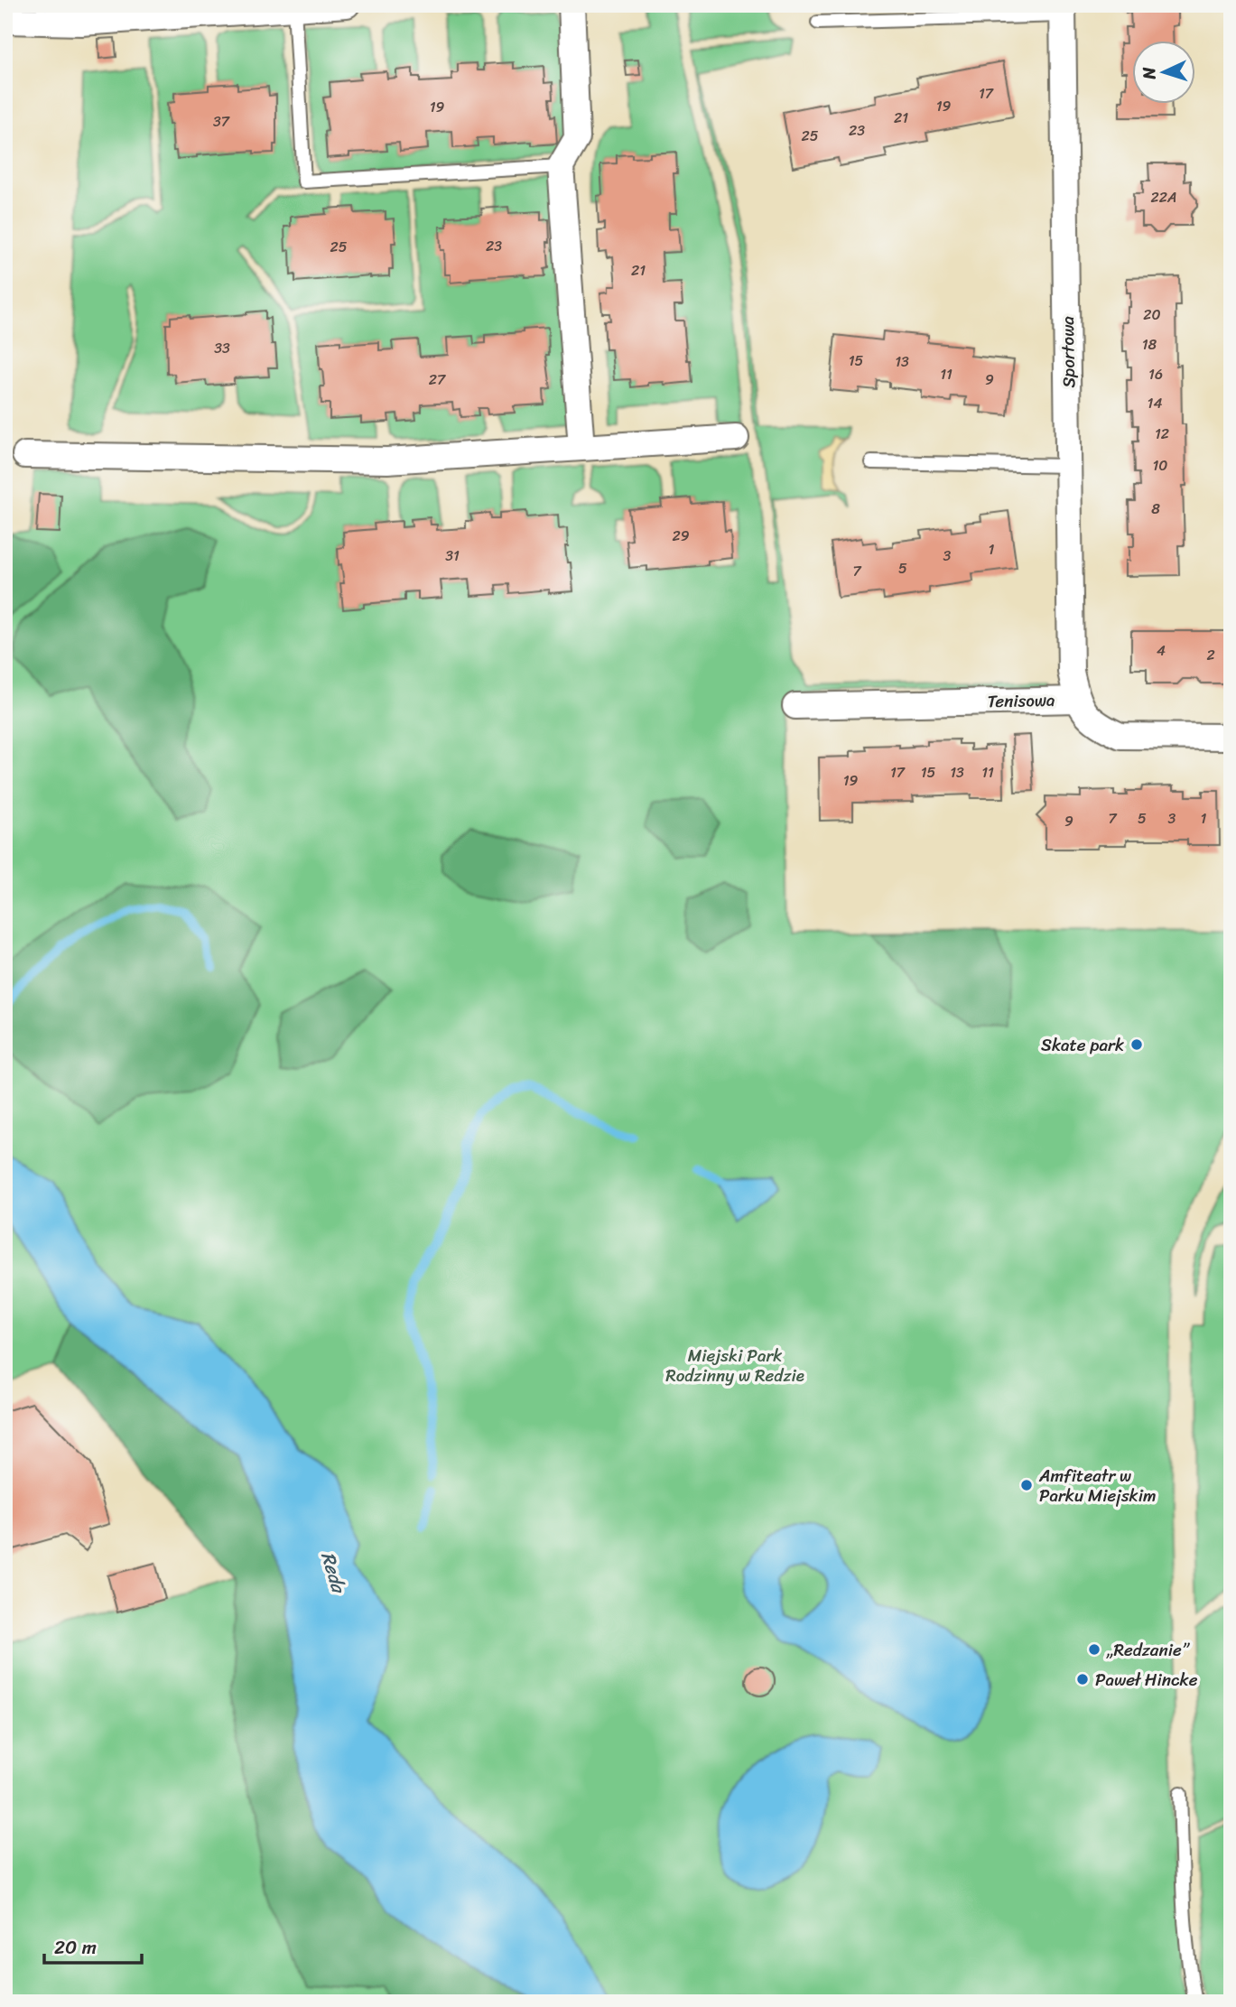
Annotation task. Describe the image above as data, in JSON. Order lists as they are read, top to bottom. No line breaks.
{"streets":{"street":["Sportowa","Tenisowa"]},"crossings":[["Sportowa","Tenisowa"]],"water":["Reda"],"parks":["Miejski Park Rodzinny w Redzie"],"places":["Skate park","Amfiteatr w Parku Miejskim","„Redzanie”","Paweł Hincke"],"house_numbers":["17","19","19","21","37","23","25","22A","23","25","21","20","18","33","15","13","11","16","27","9","14","12","10","8","29","1","31","3","5","7","4","2","17","15","13","11","19","7","5","3","1","9"],"scale_bar":"20 m","north":"left"}
